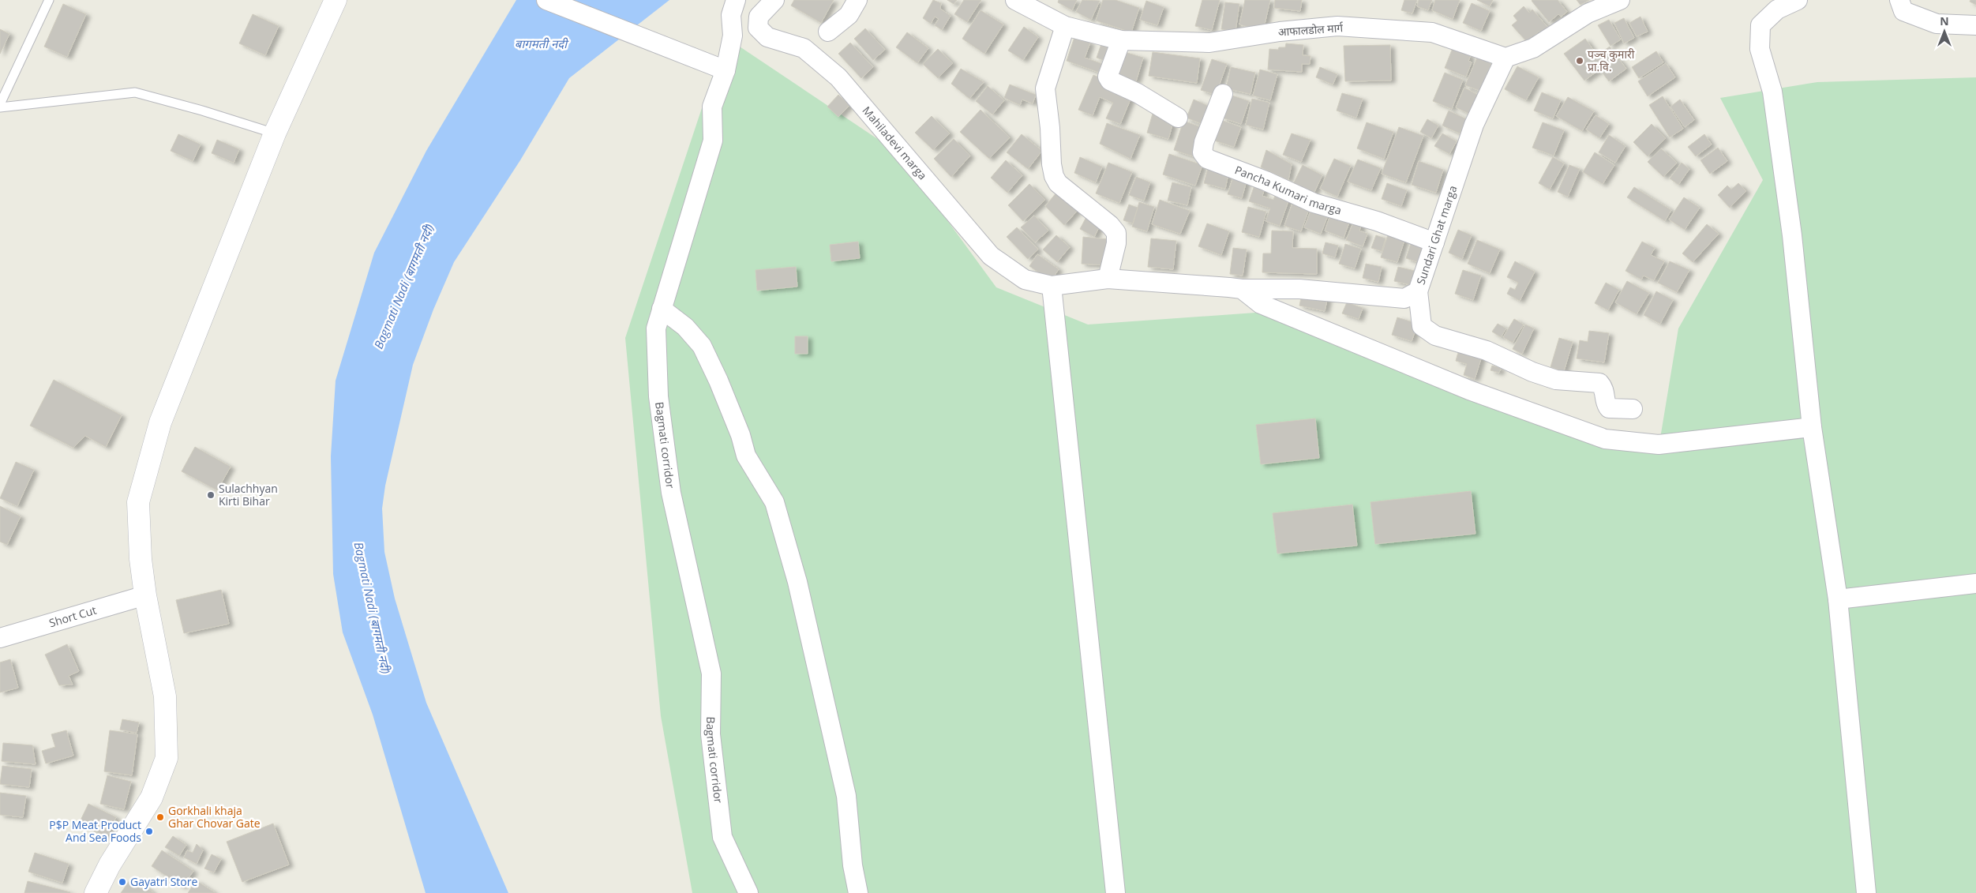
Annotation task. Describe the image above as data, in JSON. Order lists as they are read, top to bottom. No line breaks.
{"streets":{"street":["आफालडोल मार्ग","Mahiladevi marga","Pancha Kumari marga","Sundari Ghat marga","Bagmati corridor","Short Cut"]},"crossings":[["आफालडोल मार्ग","Sundari Ghat marga"],["Mahiladevi marga","Sundari Ghat marga"],["Pancha Kumari marga","Sundari Ghat marga"]],"water":["बागमती नदी","Bagmati Nadi (बागमती नदी)"],"places":["पञ्च कुमारी प्रा.वि.","Sulachhyan Kirti Bihar","Gorkhali khaja Ghar Chovar Gate","P$P Meat Product And Sea Foods","Gayatri Store"],"north":"top"}
